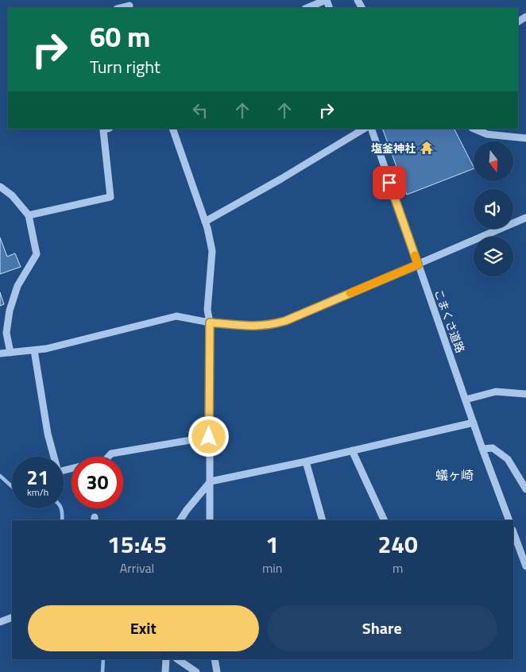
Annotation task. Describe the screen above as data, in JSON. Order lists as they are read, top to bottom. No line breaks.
{"streets":{"street":["こまくさ道路"]},"districts":["蟻ヶ崎"],"places":{"temple":["塩釜神社"]},"north":"bottom","page":{"turn":["60 m","Turn right"],"speed":"21 km/h","limit":"30","eta":["15:45","Arrival","1","min","240","m"],"buttons":["Exit","Share"]}}
